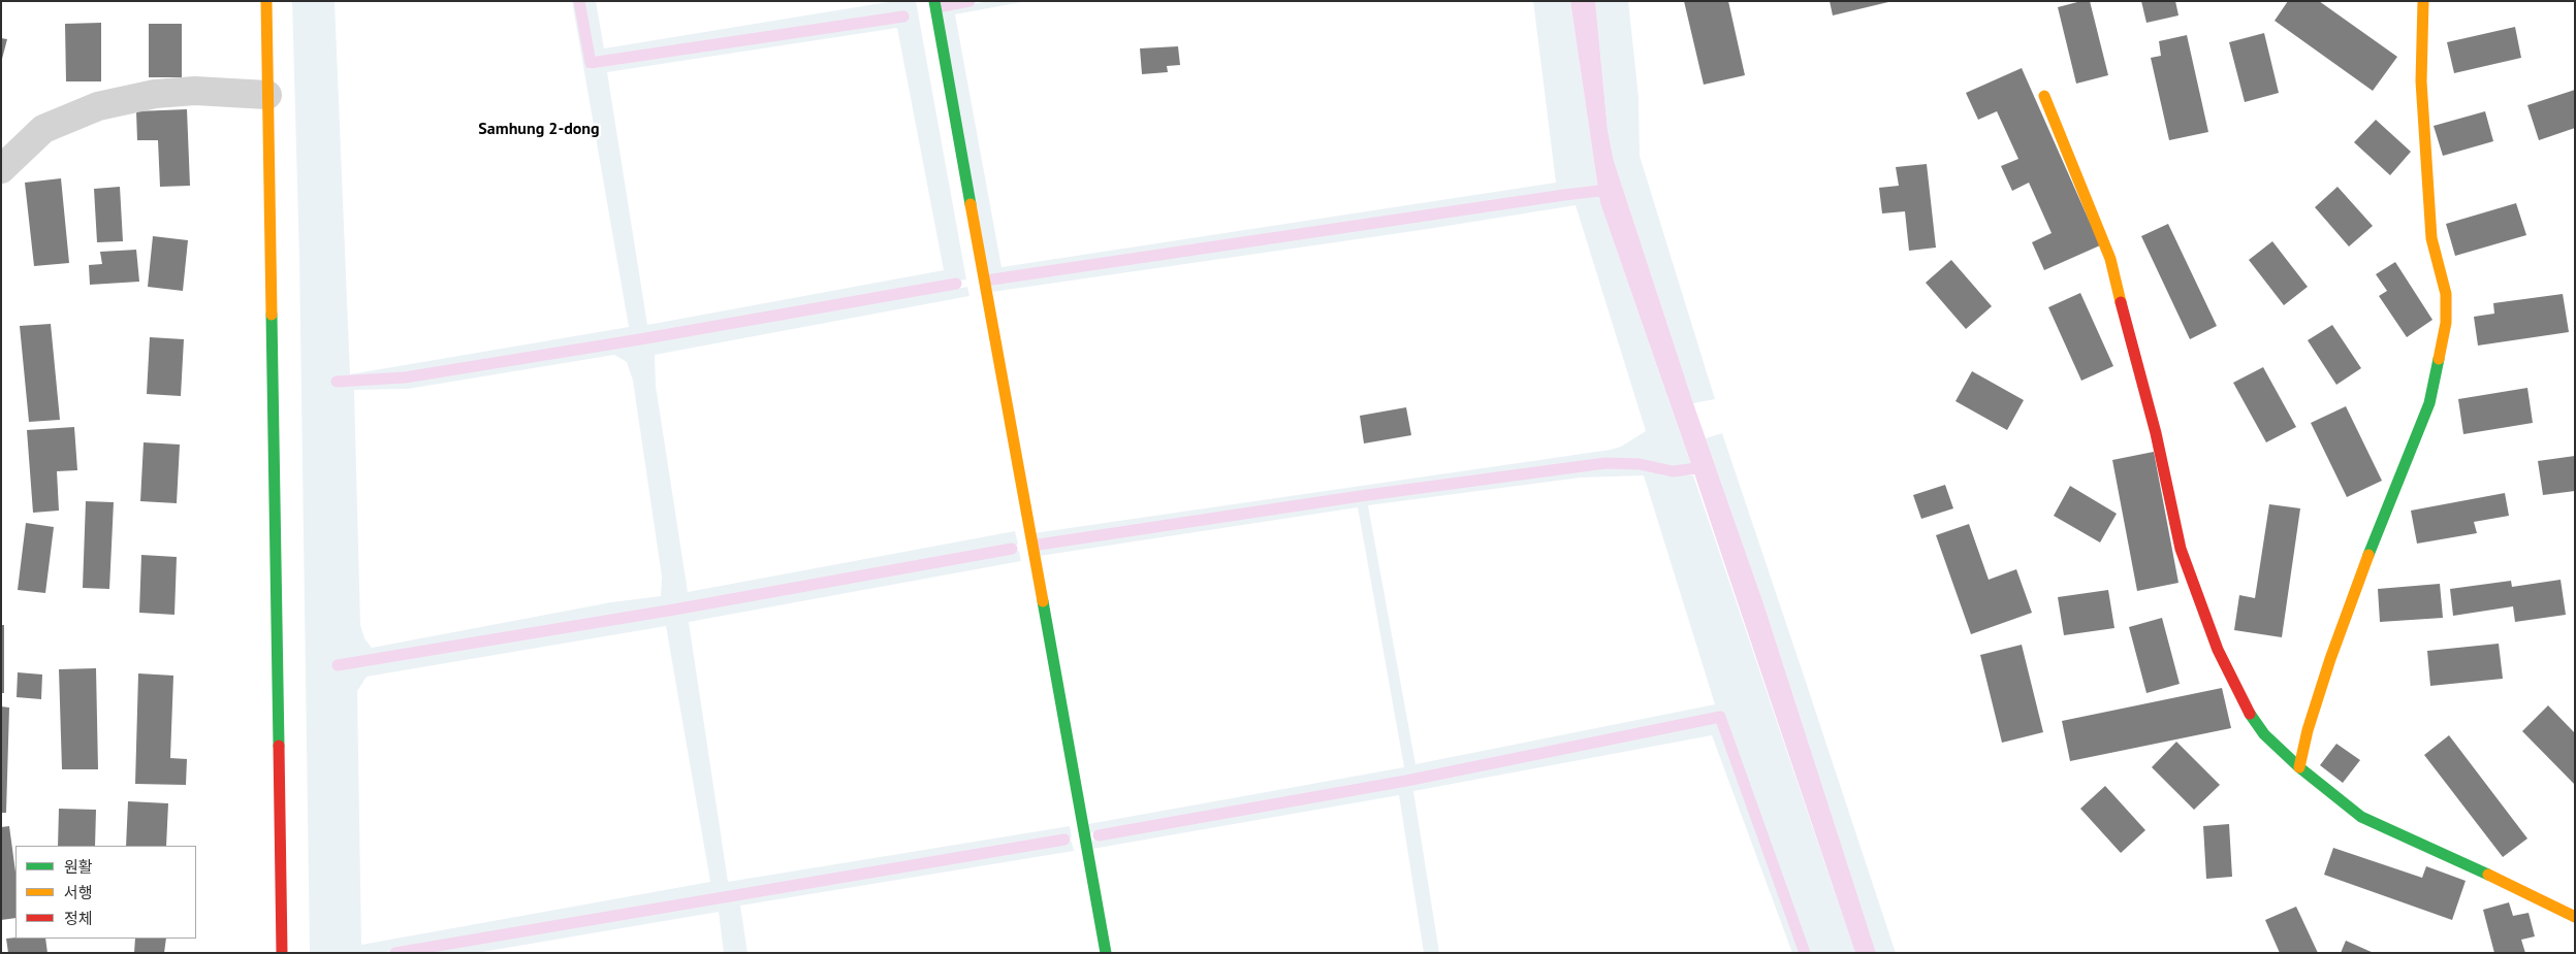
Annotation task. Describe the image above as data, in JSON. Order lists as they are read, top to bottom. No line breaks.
{"districts":["Samhung 2-dong"],"legend":["원활","서행","정체"]}
